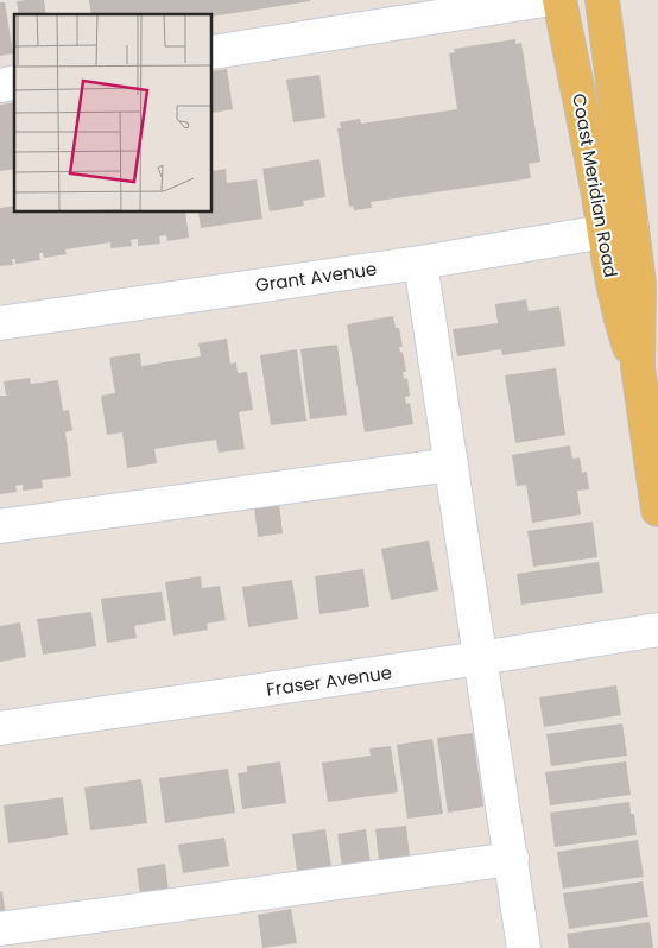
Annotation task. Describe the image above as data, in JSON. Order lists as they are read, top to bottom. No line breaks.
{"streets":{"main road":["Coast Meridian Road"],"street":["Grant Avenue","Fraser Avenue"]},"crossings":[["Coast Meridian Road","Grant Avenue"]]}
